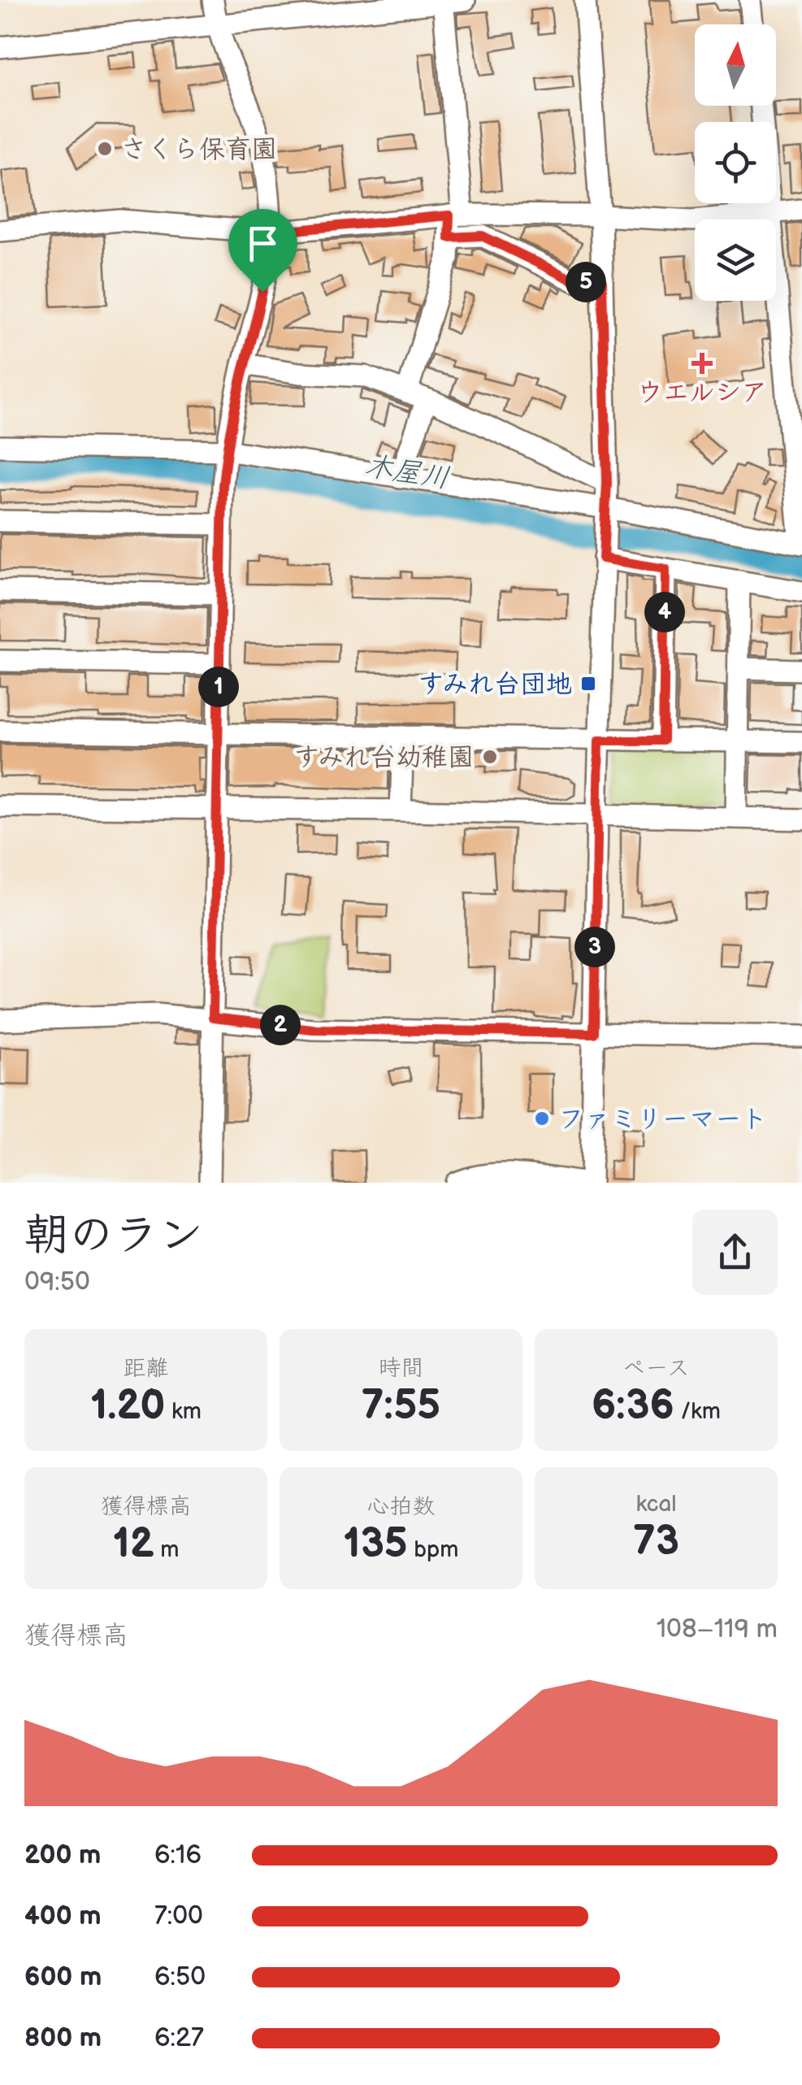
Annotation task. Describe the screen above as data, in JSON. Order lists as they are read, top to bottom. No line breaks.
{"water":["木屋川"],"places":{"other":["さくら保育園","すみれ台幼稚園","ファミリーマート"],"health":["ウエルシア"],"transit":["すみれ台団地"]},"north":"top","page":{"pins":["5","4","1","3","2"],"heading":["朝のラン","09:50"],"stats":[["距離","1.20 km"],["時間","7:55"],["ペース","6:36 /km"],["獲得標高","12 m"],["心拍数","135 bpm"],["kcal","73"]],"chart":["獲得標高","108–119 m"],"list":[{"name":"200 m","note":"6:16"},{"name":"400 m","note":"7:00"},{"name":"600 m","note":"6:50"},{"name":"800 m","note":"6:27"}]}}
